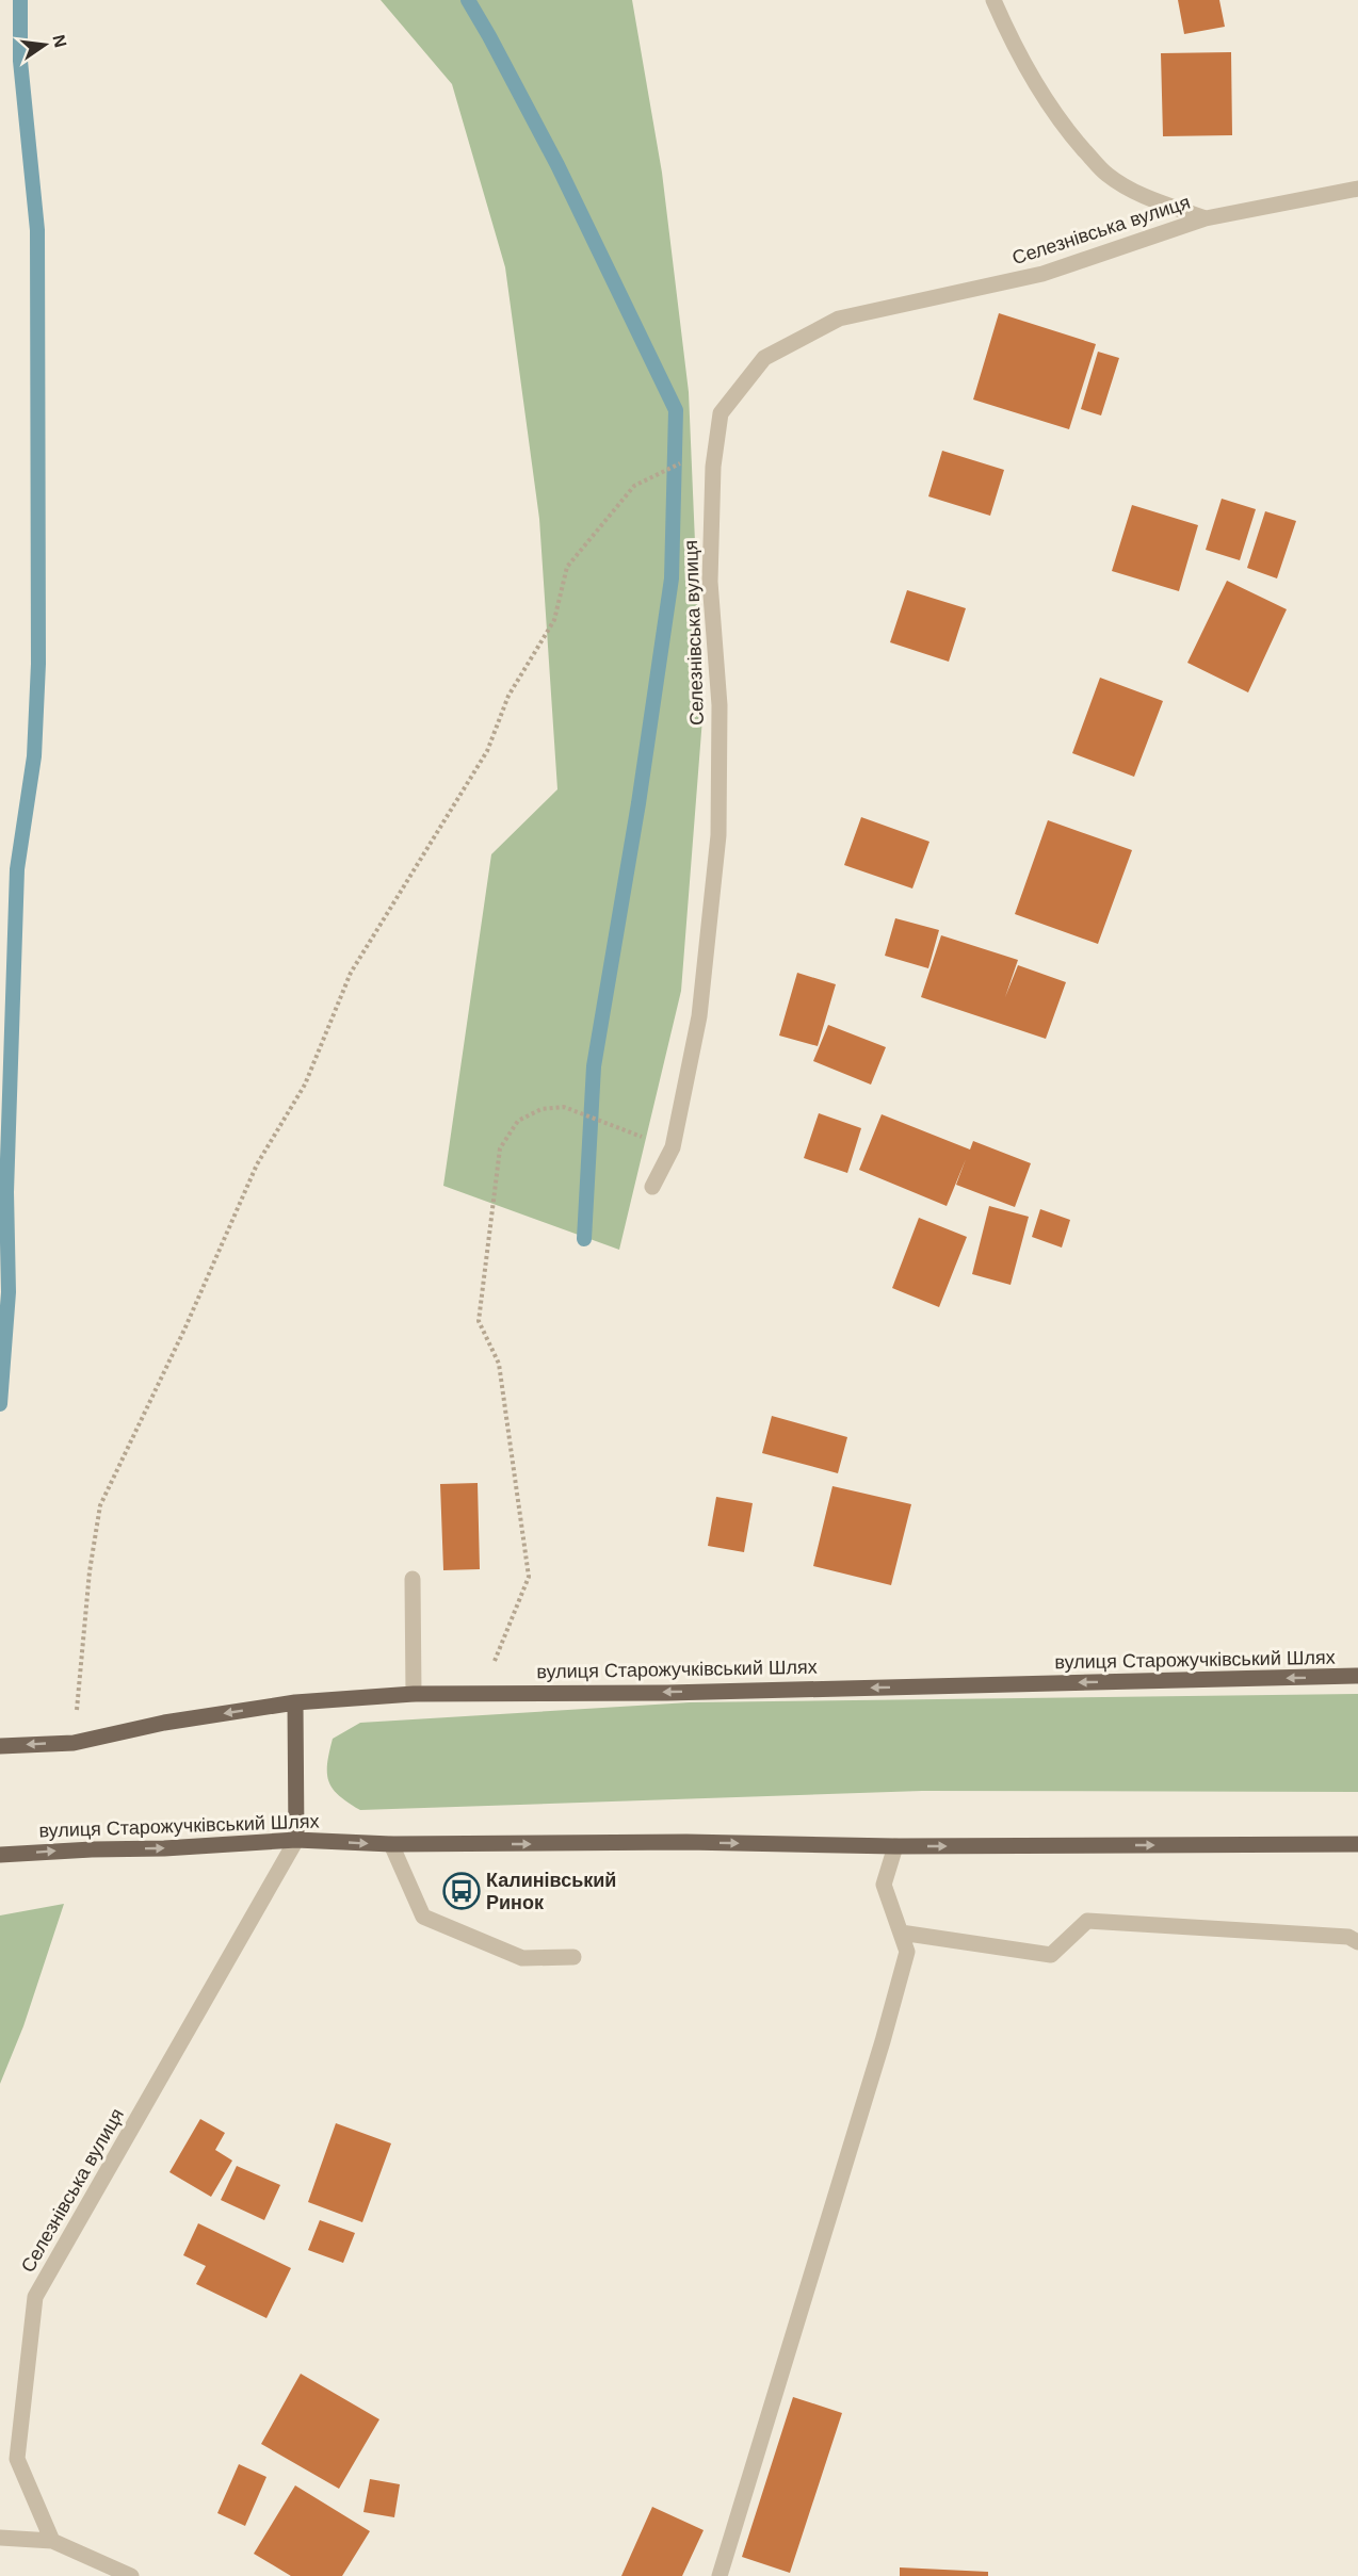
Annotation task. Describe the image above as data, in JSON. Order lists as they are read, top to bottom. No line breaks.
{"streets":{"main road":["вулиця Старожучківський Шлях"],"street":["Селезнівська вулиця"]},"crossings":[["Селезнівська вулиця","вулиця Старожучківський Шлях"]],"places":{"bus stop":["Калинівський Ринок"]},"north":"right"}
